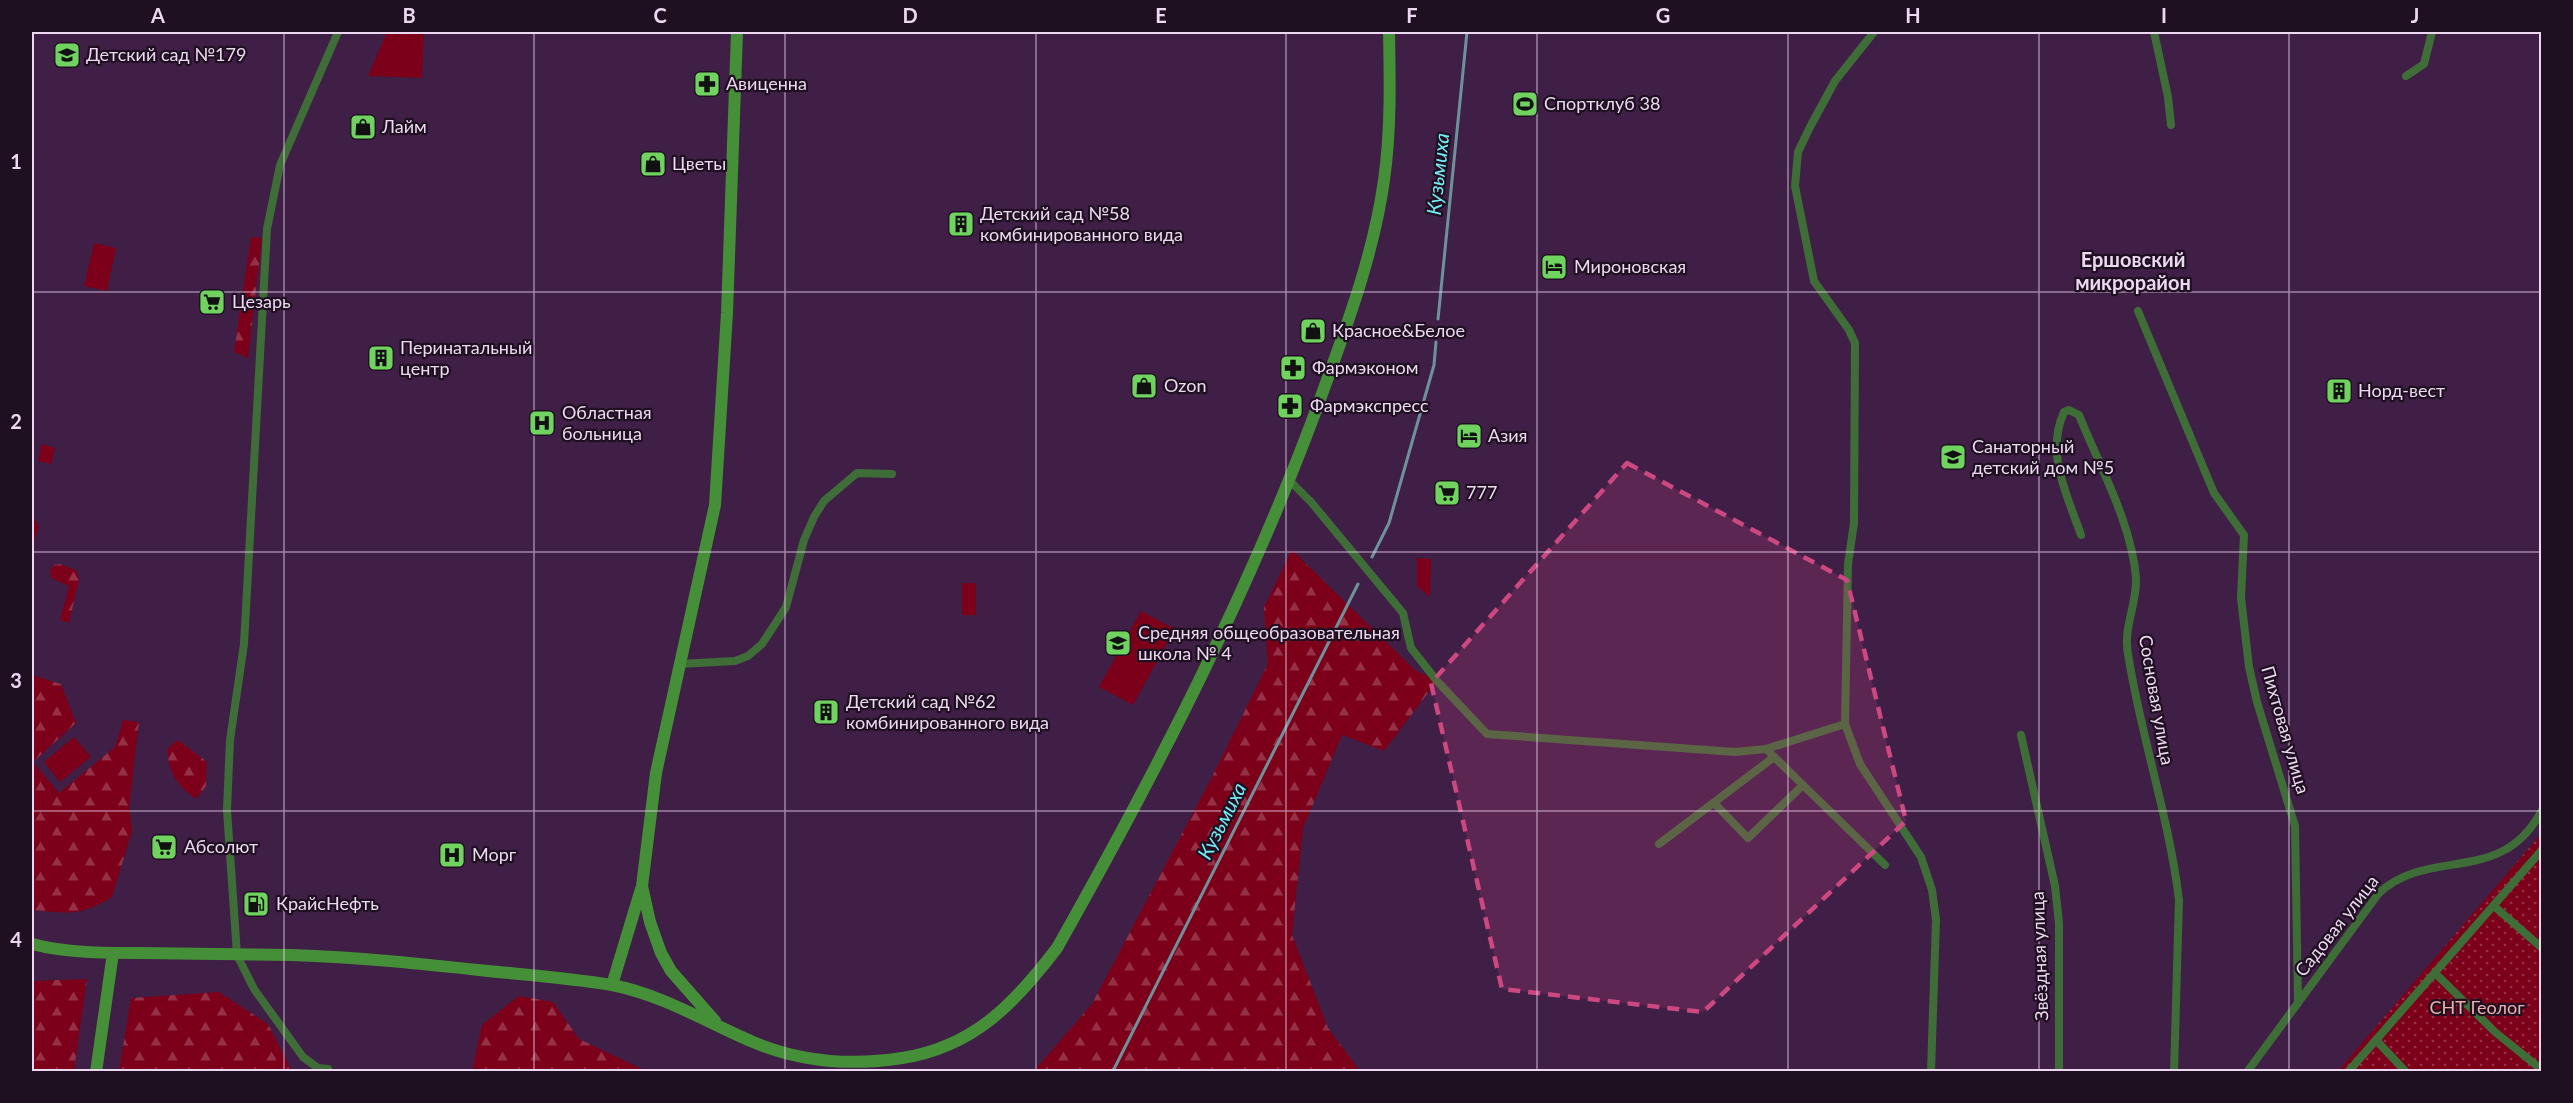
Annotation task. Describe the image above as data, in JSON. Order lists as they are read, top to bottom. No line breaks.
{"streets":{"street":["Сосновая улица","Пихтовая улица","Садовая улица","Звёздная улица"]},"crossings":[["Пихтовая улица","Садовая улица"]],"districts":["Ершовский микрорайон"],"water":["Кузьмиха"],"parks":["СНТ Геолог"],"places":{"school or university":["Детский сад №179","Санаторный детский дом №5","Средняя общеобразовательная школа № 4"],"pharmacy":["Авиценна","Фармэконом","Фармэкспресс"],"sports":["Спортклуб 38"],"shop":["Лайм","Цветы","Красное&Белое","Ozon"],"building":["Детский сад №58 комбинированного вида","Перинатальный центр","Норд-вест","Детский сад №62 комбинированного вида"],"hotel":["Мироновская","Азия"],"supermarket":["Цезарь","777","Абсолют"],"hospital":["Областная больница","Морг"],"fuel station":["КрайсНефть"]},"grid":{"columns":["A","B","C","D","E","F","G","H","I","J"],"rows":["1","2","3","4"]}}
